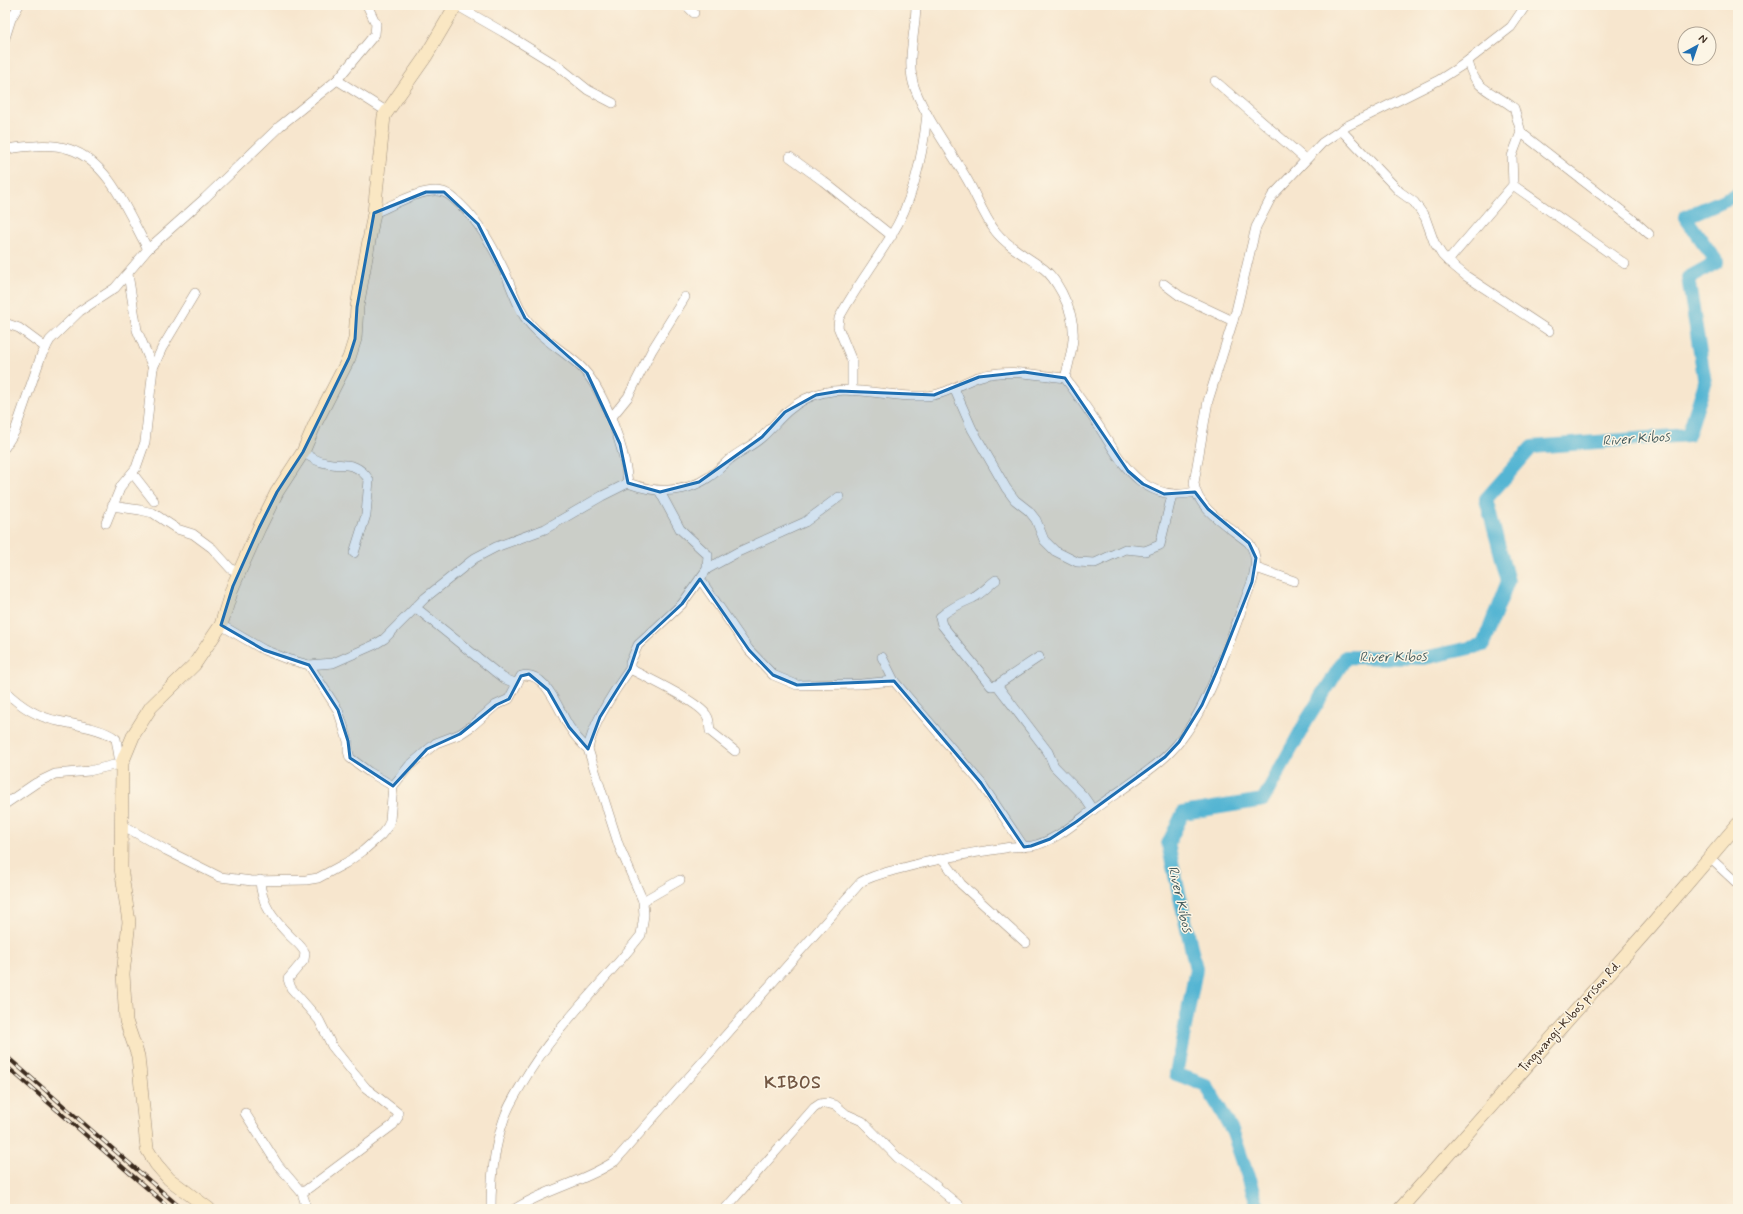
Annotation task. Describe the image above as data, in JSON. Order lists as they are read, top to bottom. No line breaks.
{"streets":{"street":["Tingwangi-Kibos prison Rd."]},"districts":["KIBOS"],"water":["River Kibos"],"north":"top right"}
